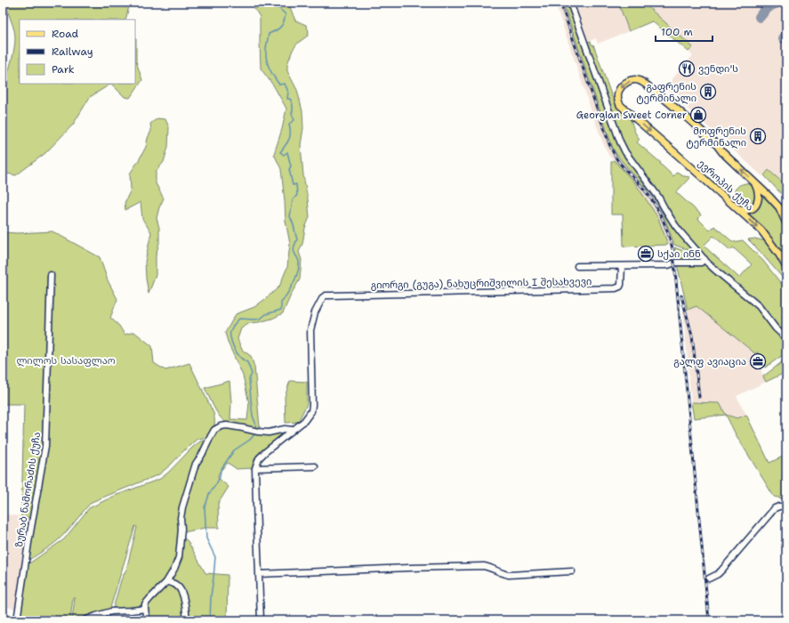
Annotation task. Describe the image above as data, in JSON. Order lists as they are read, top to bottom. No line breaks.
{"streets":{"main road":["ევროპის ქუჩა"],"street":["გიორგი (გუგა) ნახუცრიშვილის I შესახვევი","ზურაბ ნამორაძის ქუჩა"]},"parks":["ლილოს სასაფლაო"],"places":{"restaurant":["ვენდი'ს"],"building":["გაფრენის ტერმინალი","მოფრენის ტერმინალი"],"shop":["Georgian Sweet Corner"],"office":["სქაი ინნ","გალფ ავიაცია"]},"legend":["Road","Railway","Park"],"scale_bar":"100 m"}
